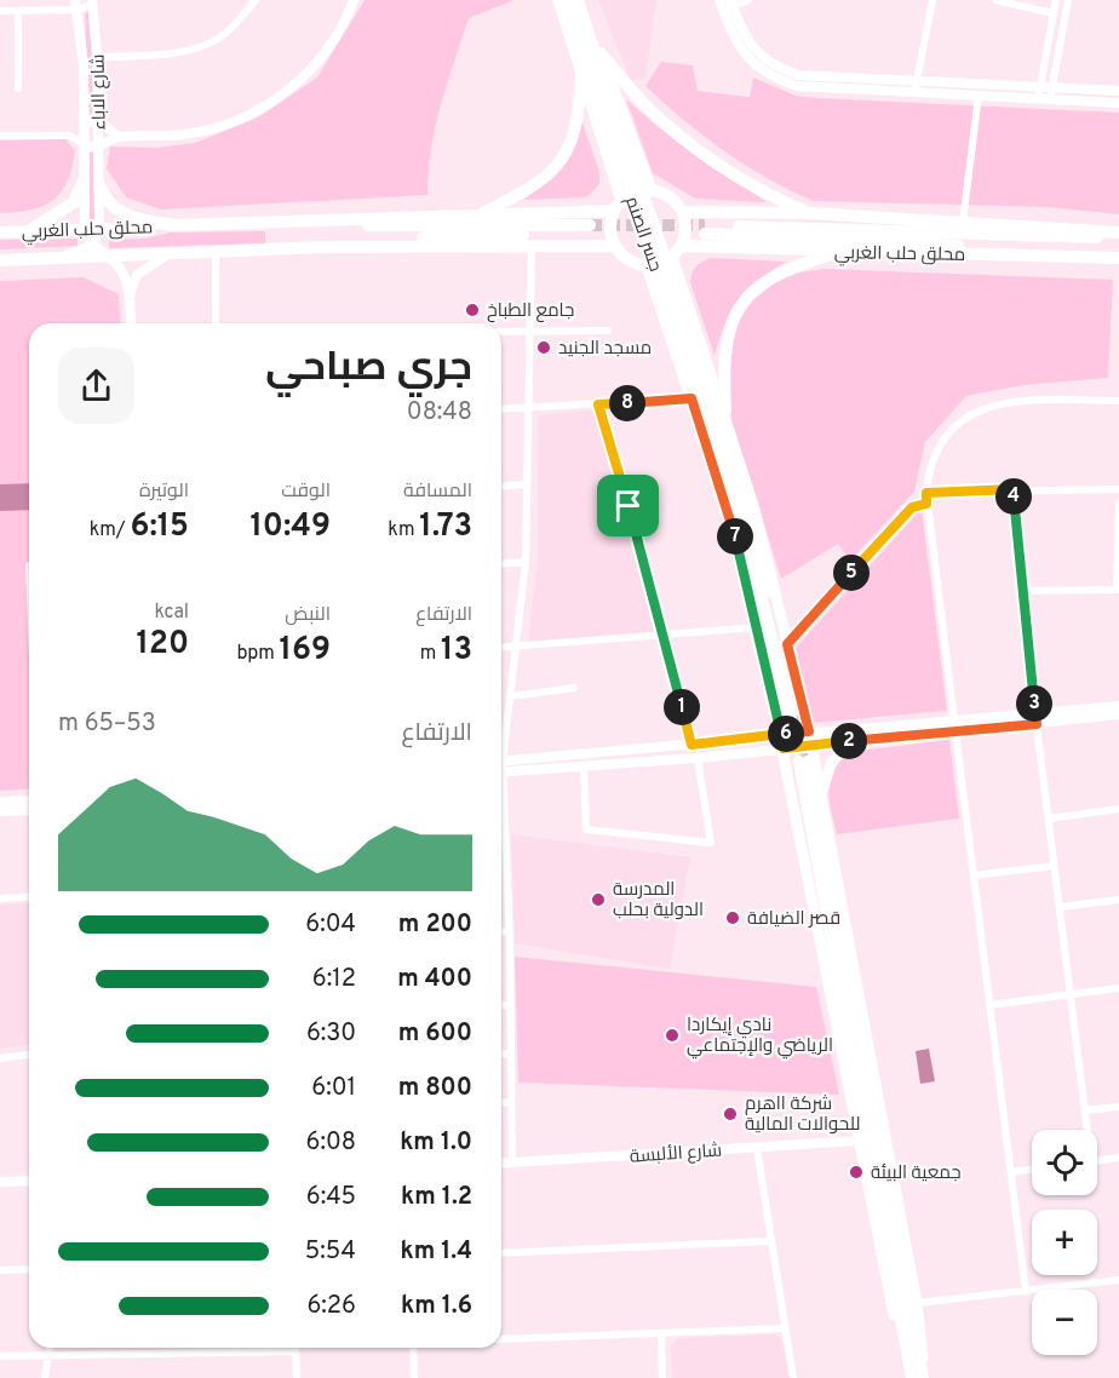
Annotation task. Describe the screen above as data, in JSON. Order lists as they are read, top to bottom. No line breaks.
{"streets":{"highway":["محلق حلب الغربي","جسر الصنم"],"main road":["شارع الاباء","شارع الألبسة"]},"crossings":[["شارع الاباء","محلق حلب الغربي"]],"places":["جامع الطباخ","مسجد الجنيد","المدرسة الدولية بحلب","قصر الضيافة","نادي إيكاردا الرياضي والإجتماعي","شركة ااهرم للحوالات المالية","جمعية البيئة"],"page":{"heading":["جري صباحي","08:48"],"pins":["8","4","7","5","3","1","6","2"],"stats":[["المسافة","1.73 km"],["الوقت","10:49"],["الوتيرة","6:15 /km"],["الارتفاع","13 m"],["النبض","169 bpm"],["kcal","120"]],"chart":["الارتفاع","53–65 m"],"list":[{"name":"200 m","note":"6:04"},{"name":"400 m","note":"6:12"},{"name":"600 m","note":"6:30"},{"name":"800 m","note":"6:01"},{"name":"1.0 km","note":"6:08"},{"name":"1.2 km","note":"6:45"},{"name":"1.4 km","note":"5:54"},{"name":"1.6 km","note":"6:26"}],"map_buttons":["+","−"]}}
